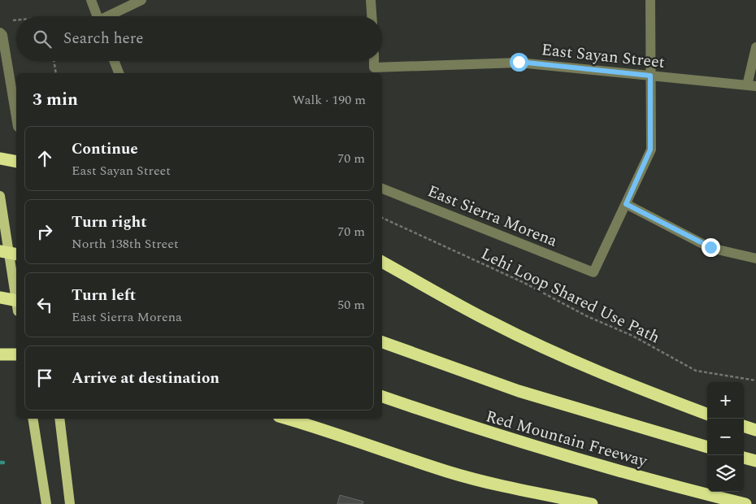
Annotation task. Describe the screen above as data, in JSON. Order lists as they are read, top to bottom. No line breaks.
{"streets":{"highway":["Red Mountain Freeway"],"street":["East Sayan Street","East Sierra Morena"],"path":["Lehi Loop Shared Use Path"]},"page":{"search":"Search here","heading":["3 min","Walk · 190 m"],"list":[["Continue","East Sayan Street","70 m"],["Turn right","North 138th Street","70 m"],["Turn left","East Sierra Morena","50 m"],"Arrive at destination"],"map_buttons":["+","−"]}}
